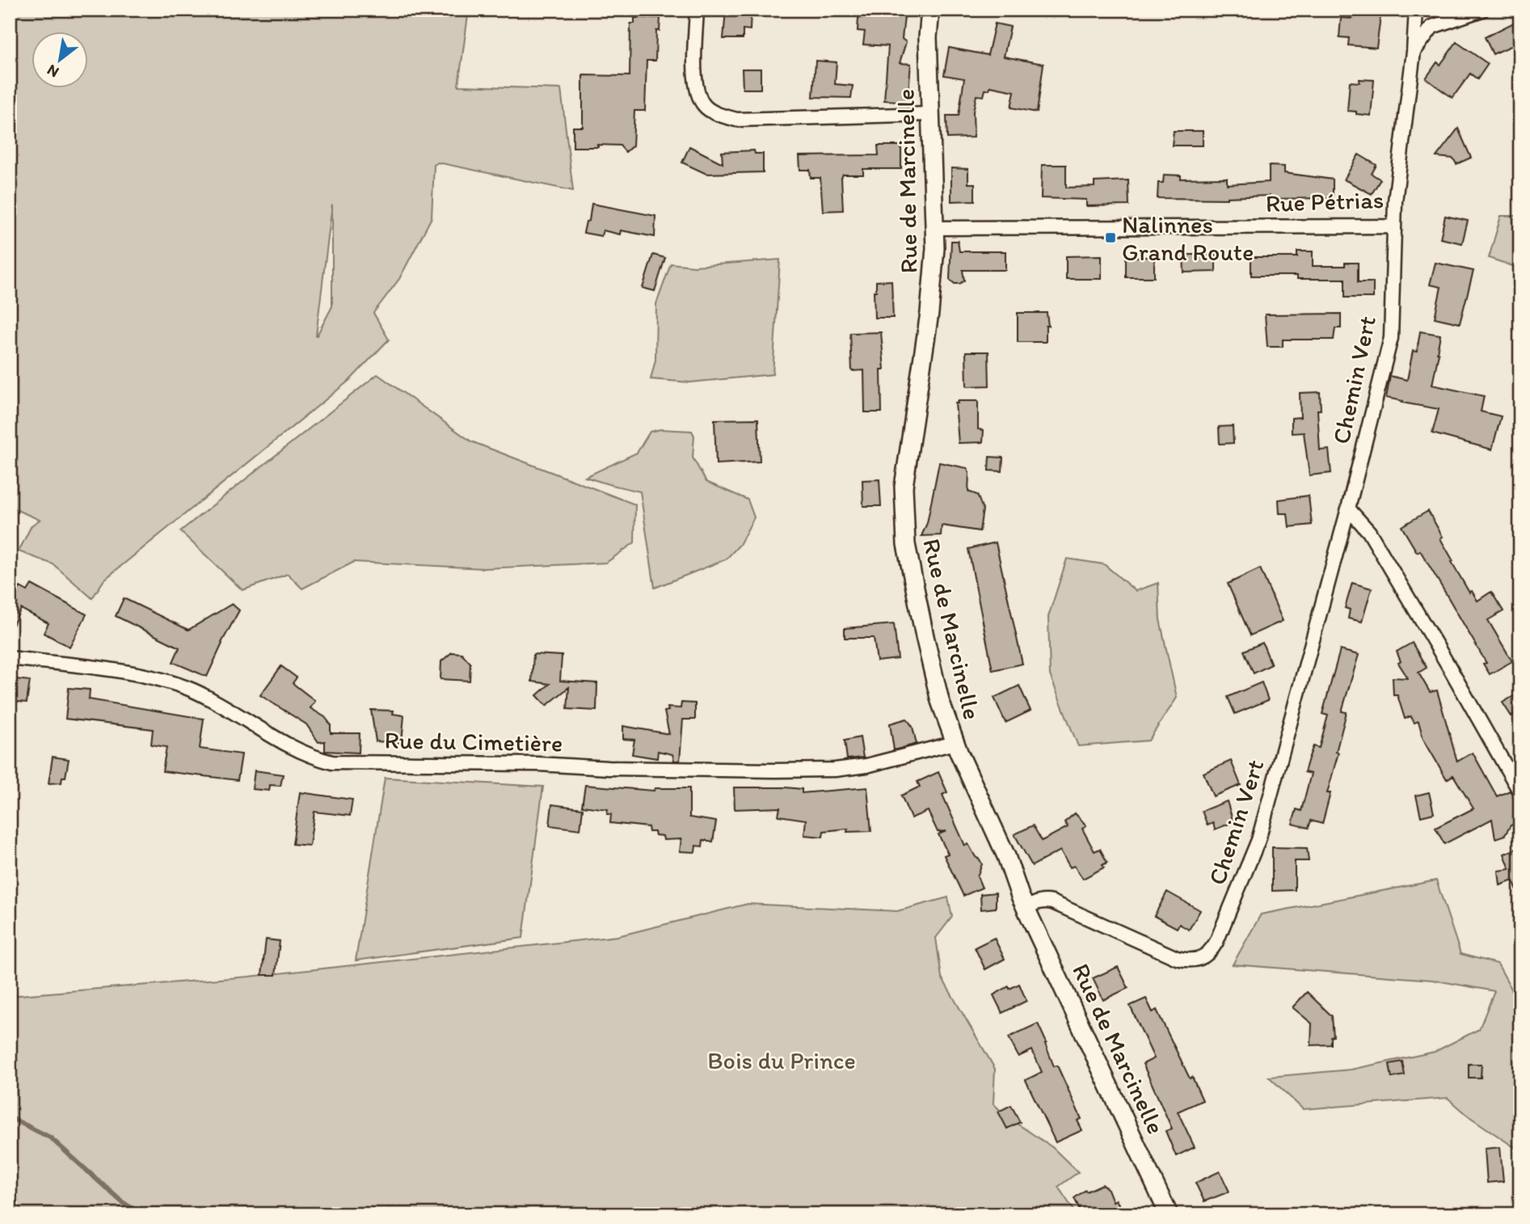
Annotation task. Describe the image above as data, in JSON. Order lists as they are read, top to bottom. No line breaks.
{"streets":{"street":["Rue de Marcinelle","Rue Pétrias","Chemin Vert","Rue du Cimetière"]},"crossings":[["Rue de Marcinelle","Rue Pétrias"],["Rue de Marcinelle","Chemin Vert"],["Rue de Marcinelle","Rue du Cimetière"],["Rue Pétrias","Chemin Vert"]],"parks":["Bois du Prince"],"places":{"transit":["Nalinnes Grand Route"]},"north":"bottom left"}
